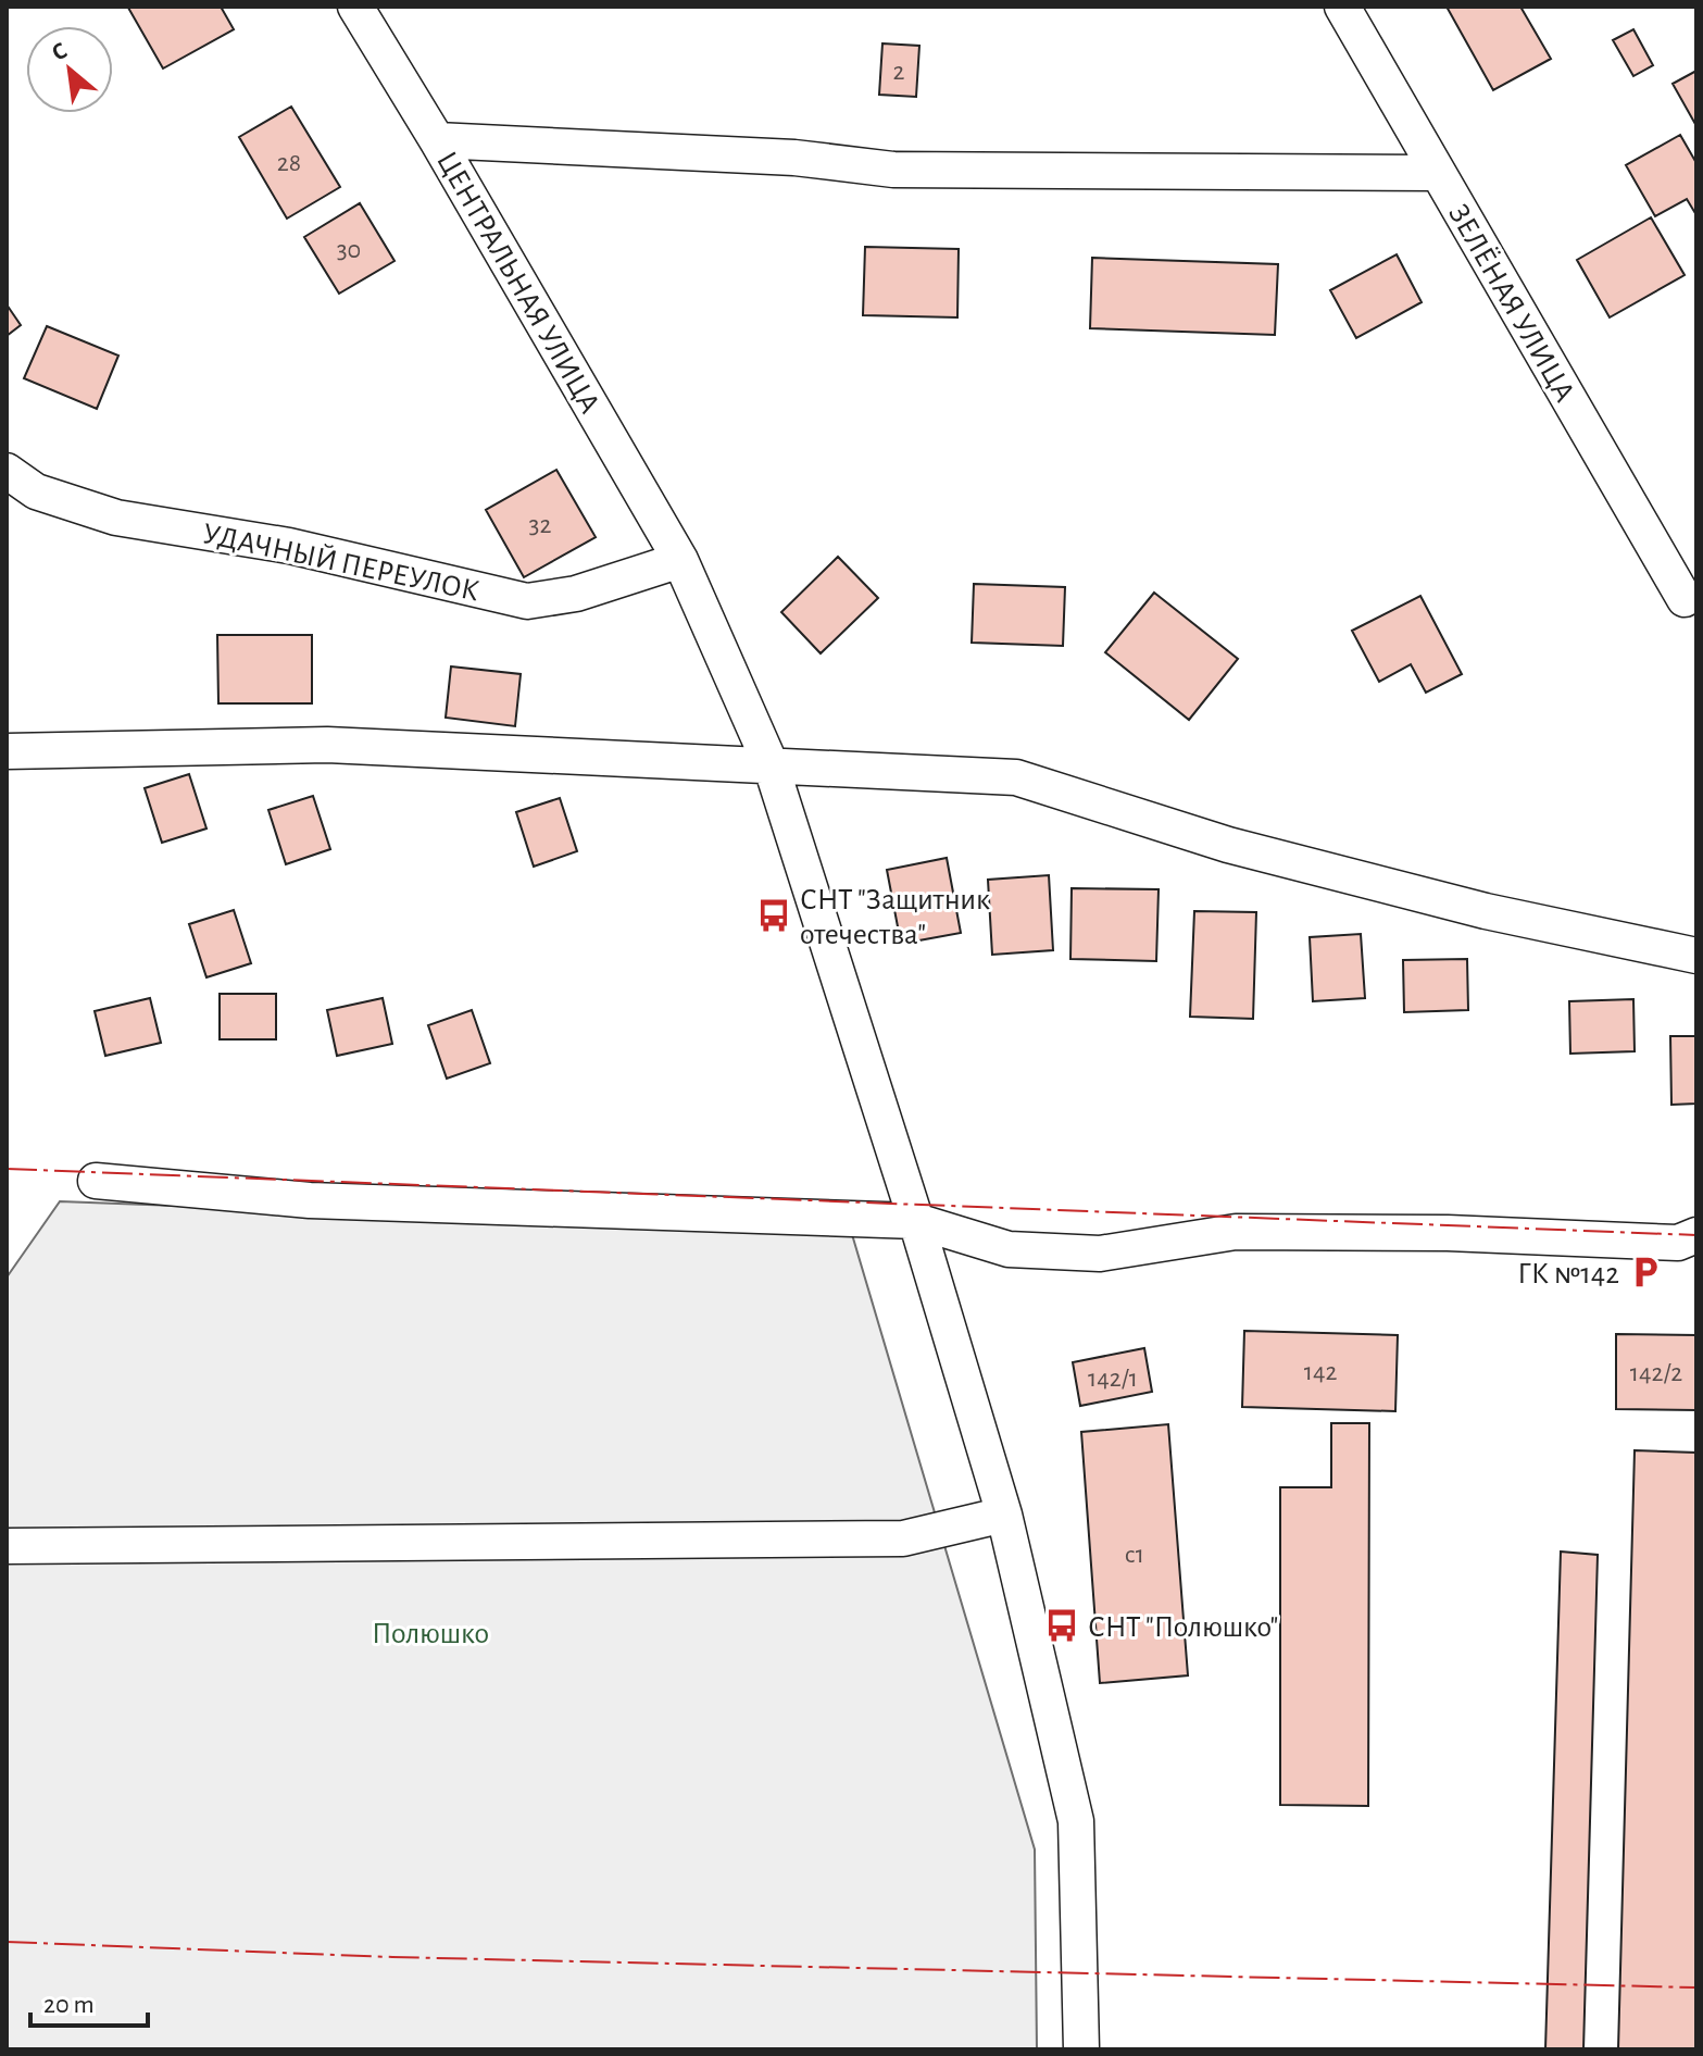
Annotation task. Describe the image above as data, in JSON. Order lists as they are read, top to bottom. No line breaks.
{"streets":{"street":["ЦЕНТРАЛЬНАЯ УЛИЦА","ЗЕЛЁНАЯ УЛИЦА","УДАЧНЫЙ ПЕРЕУЛОК"]},"crossings":[["ЦЕНТРАЛЬНАЯ УЛИЦА","УДАЧНЫЙ ПЕРЕУЛОК"]],"parks":["Полюшко"],"places":{"bus stop":["СНТ \"Защитник отечества\"","СНТ \"Полюшко\""],"parking":["ГК №142"]},"house_numbers":["2","28","30","32","142","142/2","142/1","с1"],"scale_bar":"20 m","north":"top left"}
